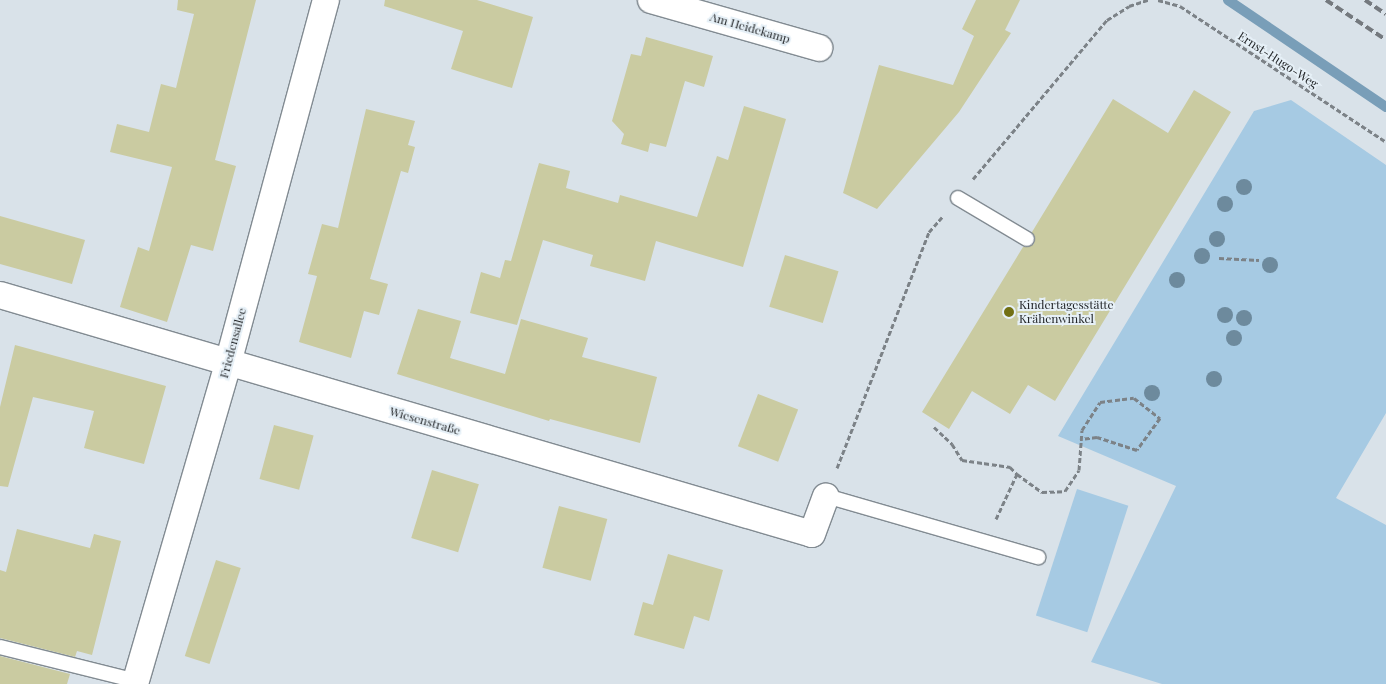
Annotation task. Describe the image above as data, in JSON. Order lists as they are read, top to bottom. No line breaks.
{"streets":{"street":["Am Heidekamp","Friedensallee","Wiesenstraße"],"path":["Ernst-Hugo-Weg"]},"crossings":[["Friedensallee","Wiesenstraße"]],"places":["Kindertagesstätte Krähenwinkel"]}
